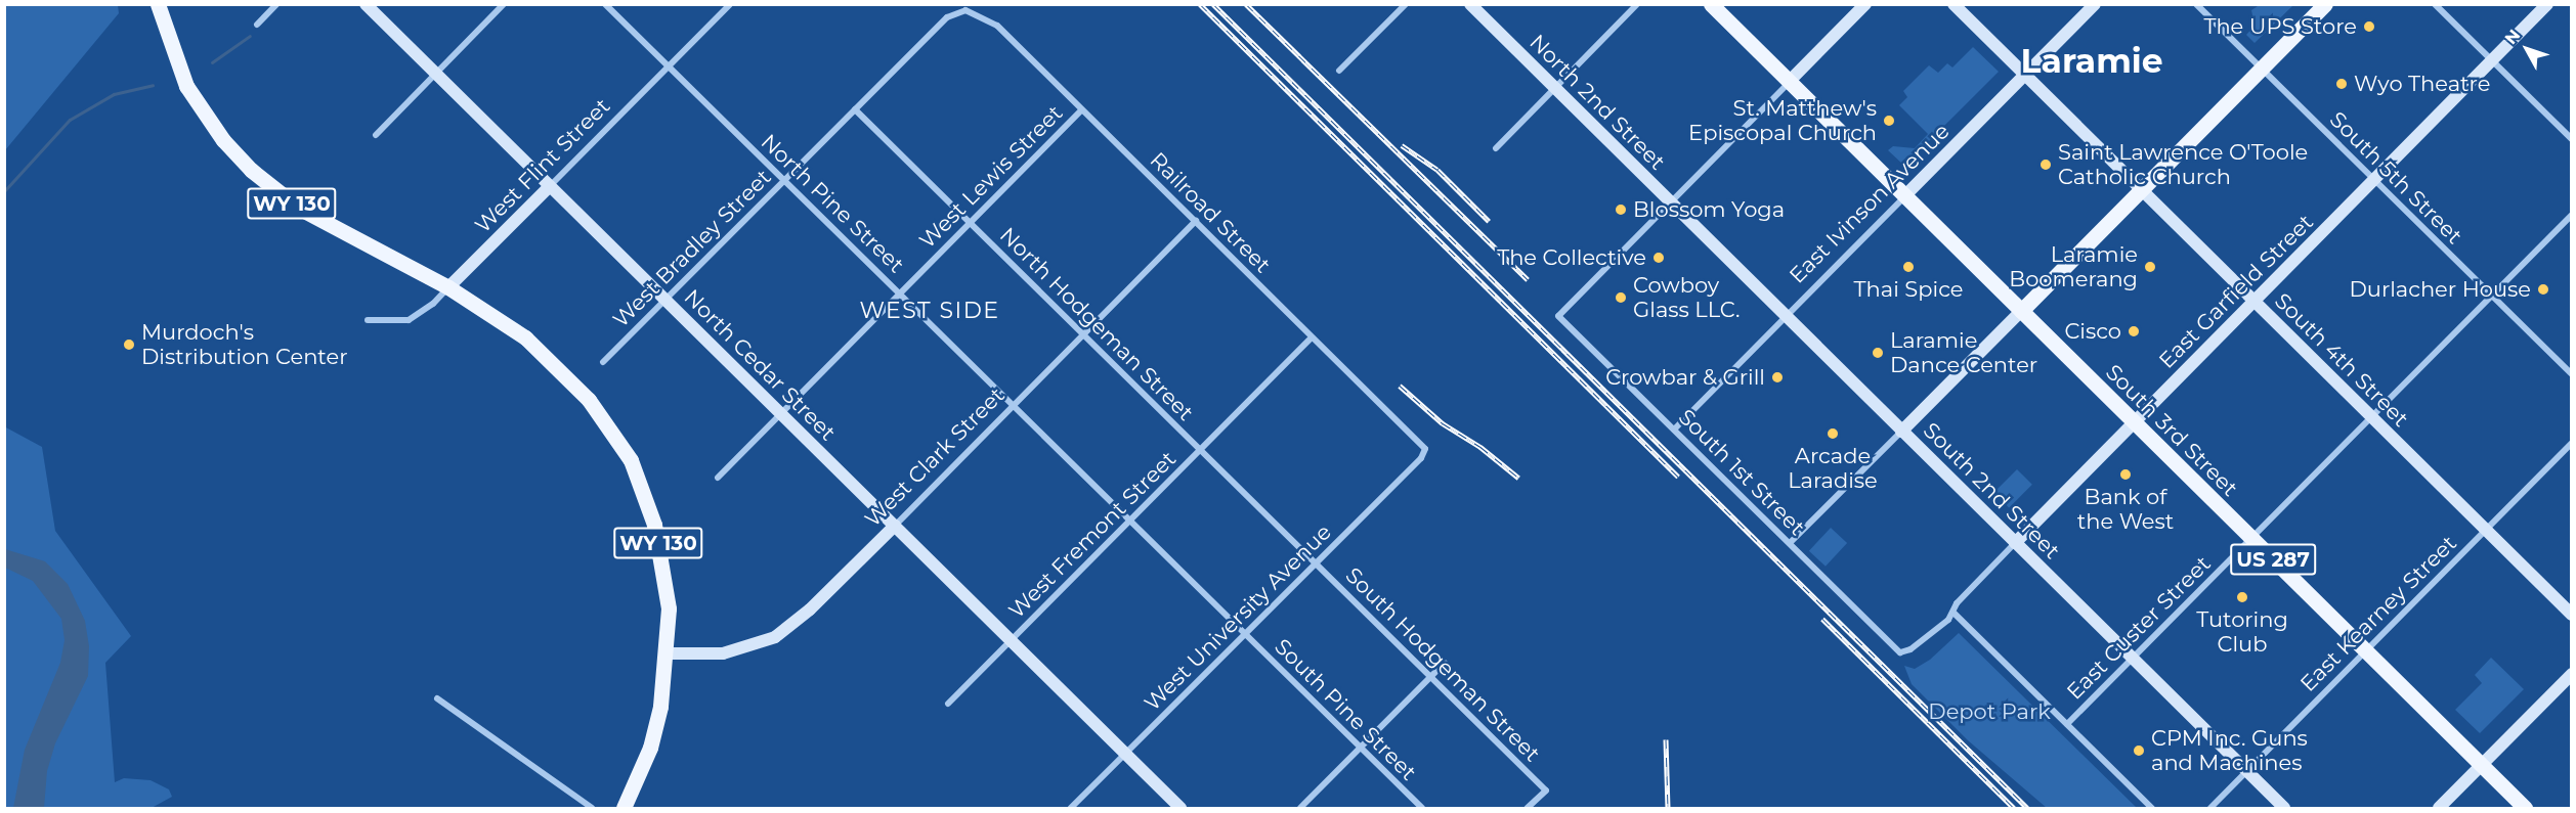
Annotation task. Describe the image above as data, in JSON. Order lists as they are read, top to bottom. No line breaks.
{"streets":{"main road":["WY 130","South 3rd Street","US 287"],"street":["North 2nd Street","West Flint Street","West Lewis Street","South 5th Street","North Pine Street","East Ivinson Avenue","Railroad Street","West Bradley Street","East Garfield Street","North Hodgeman Street","South 4th Street","North Cedar Street","West Clark Street","South 1st Street","South 2nd Street","West Fremont Street","East Kearney Street","West University Avenue","East Custer Street","South Hodgeman Street","South Pine Street"]},"crossings":[["North 2nd Street","South 1st Street"],["North 2nd Street","South 2nd Street"],["West Flint Street","WY 130"],["West Flint Street","North Pine Street"],["West Flint Street","North Cedar Street"],["West Lewis Street","North Pine Street"],["West Lewis Street","Railroad Street"],["West Lewis Street","North Hodgeman Street"],["West Lewis Street","North Cedar Street"],["South 5th Street","East Garfield Street"],["South 5th Street","East Custer Street"],["WY 130","West Clark Street"],["North Pine Street","West Bradley Street"],["North Pine Street","West Clark Street"],["North Pine Street","West Fremont Street"],["North Pine Street","West University Avenue"],["North Pine Street","South Pine Street"],["East Ivinson Avenue","South 4th Street"],["East Ivinson Avenue","South 3rd Street"],["East Ivinson Avenue","South 1st Street"],["East Ivinson Avenue","South 2nd Street"],["Railroad Street","West Bradley Street"],["Railroad Street","West Clark Street"],["Railroad Street","West Fremont Street"],["Railroad Street","West University Avenue"],["West Bradley Street","North Hodgeman Street"],["West Bradley Street","North Cedar Street"],["East Garfield Street","South 4th Street"],["East Garfield Street","South 3rd Street"],["East Garfield Street","South 1st Street"],["East Garfield Street","South 2nd Street"],["North Hodgeman Street","West Clark Street"],["North Hodgeman Street","West Fremont Street"],["North Hodgeman Street","West University Avenue"],["North Hodgeman Street","South Hodgeman Street"],["South 4th Street","East Kearney Street"],["South 4th Street","East Custer Street"],["North Cedar Street","West Clark Street"],["North Cedar Street","West Fremont Street"],["North Cedar Street","West University Avenue"],["South 3rd Street","East Kearney Street"],["South 3rd Street","East Custer Street"],["South 1st Street","South 2nd Street"],["South 2nd Street","East Kearney Street"],["South 2nd Street","East Custer Street"],["West University Avenue","South Hodgeman Street"],["West University Avenue","South Pine Street"]],"districts":["Laramie","WEST SIDE"],"parks":["Depot Park"],"places":["The UPS Store","Wyo Theatre","St. Matthew's Episcopal Church","Saint Lawrence O'Toole Catholic Church","Blossom Yoga","The Collective","Thai Spice","Laramie Boomerang","Durlacher House","Cowboy Glass LLC.","Cisco","Murdoch's Distribution Center","Laramie Dance Center","Crowbar & Grill","Arcade Laradise","Bank of the West","Tutoring Club","CPM Inc. Guns and Machines"],"north":"top left"}
